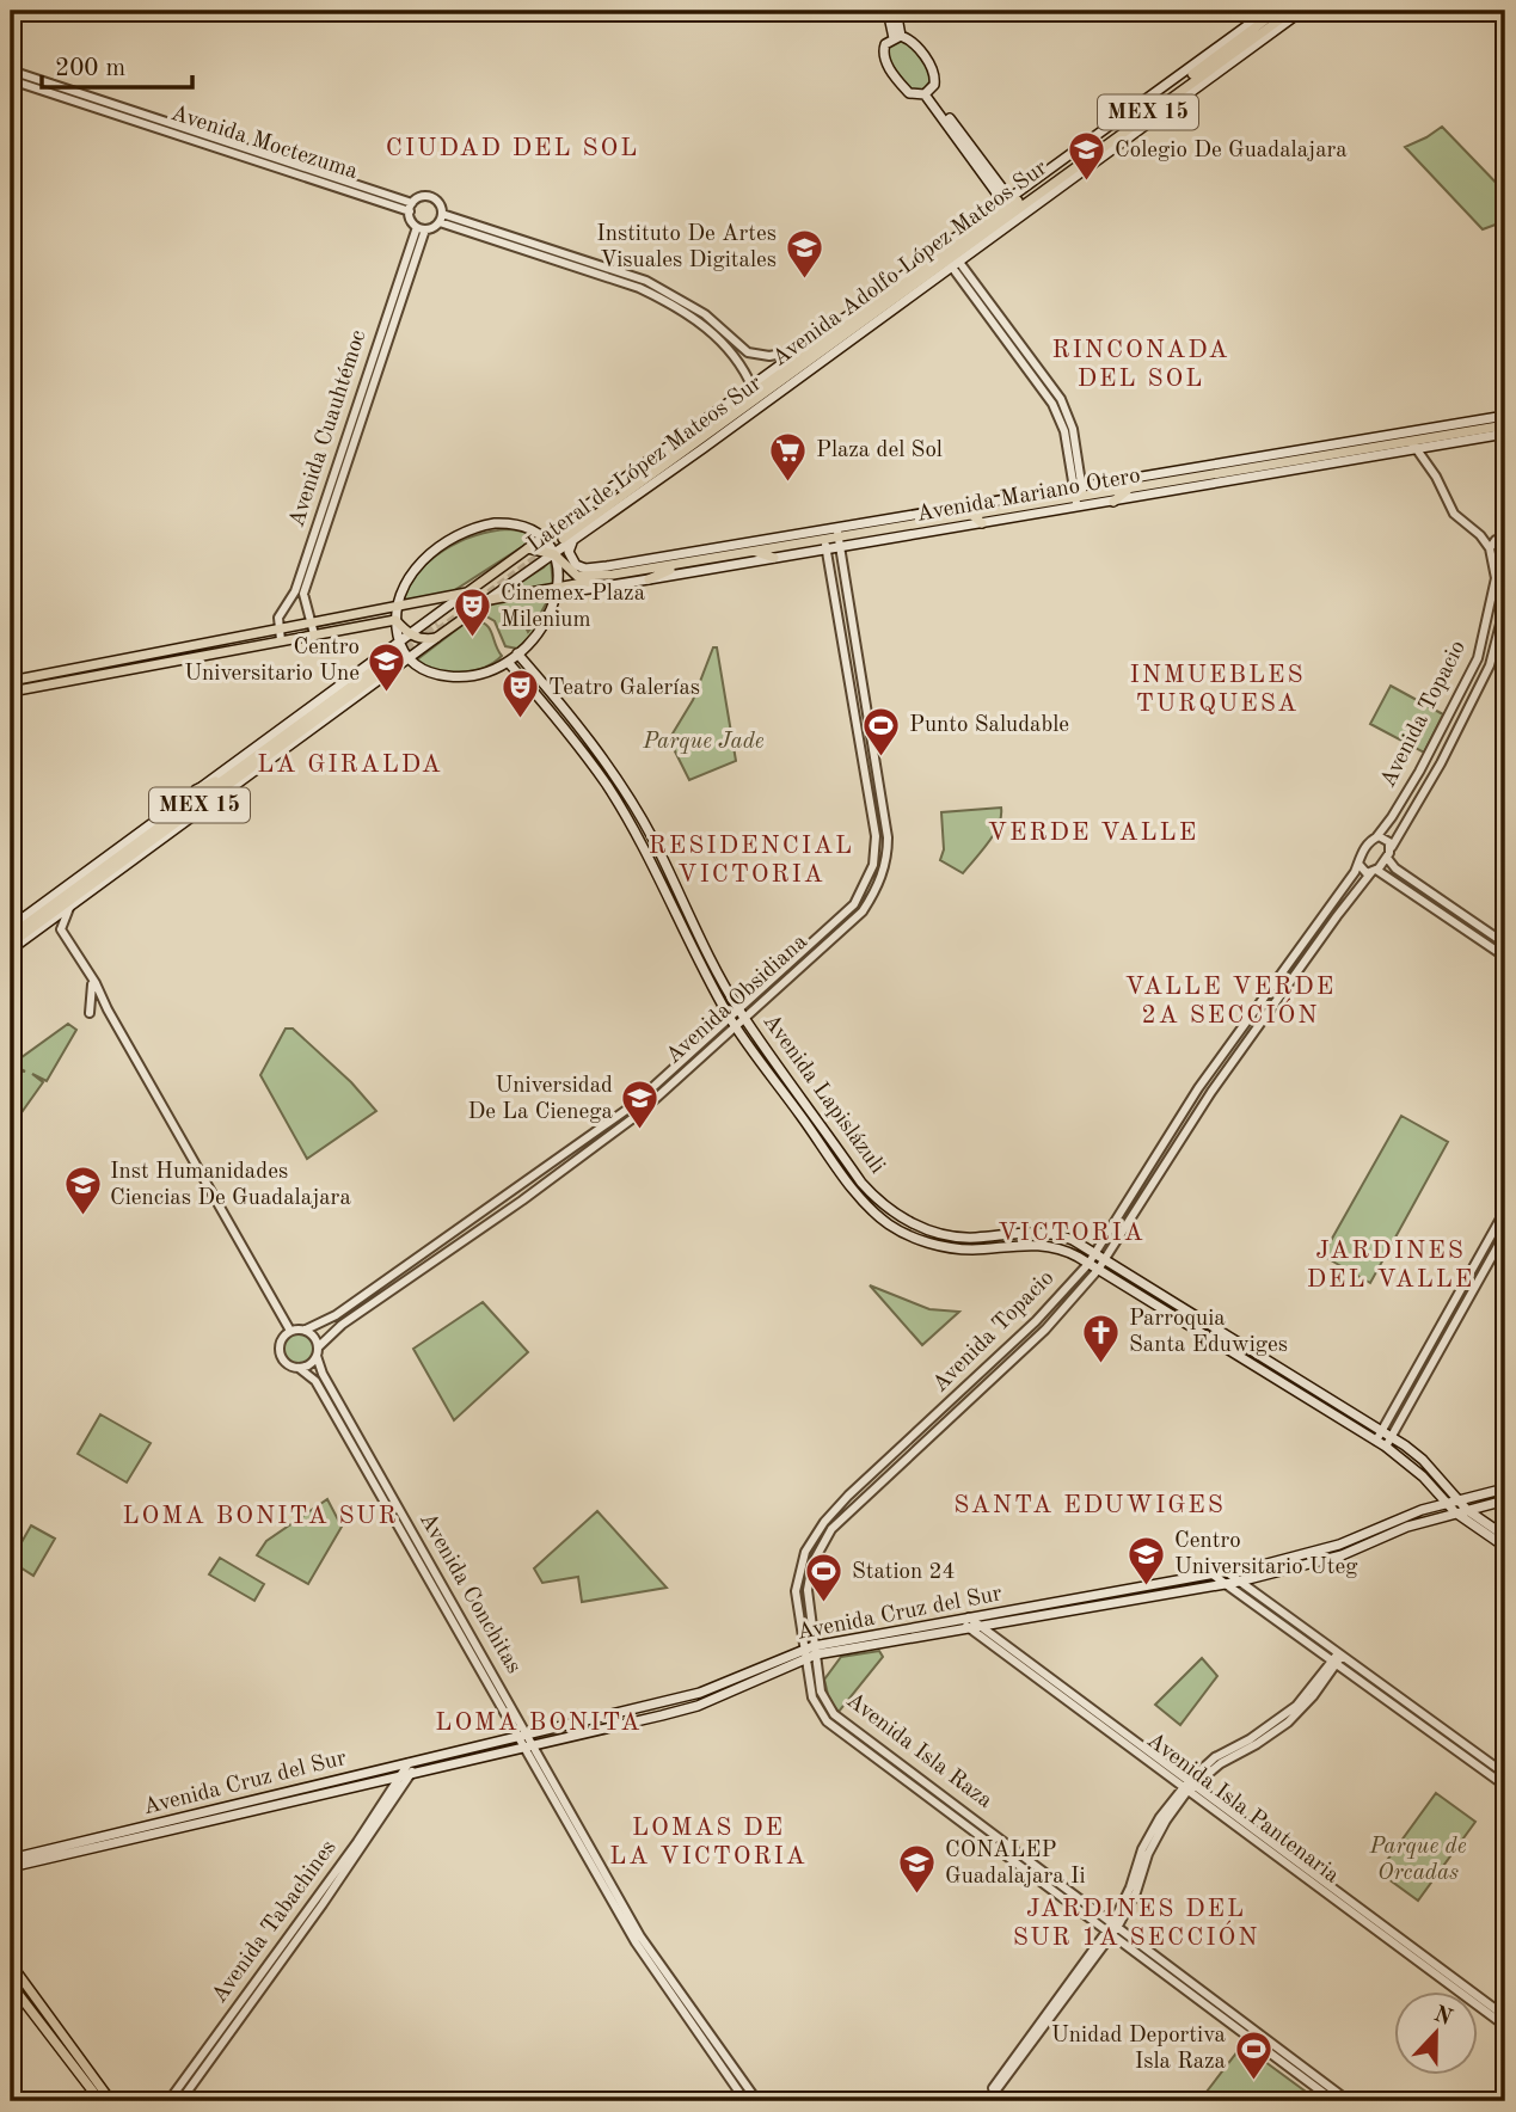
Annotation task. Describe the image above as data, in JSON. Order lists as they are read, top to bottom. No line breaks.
{"streets":{"main road":["MEX 15","Avenida Adolfo López Mateos Sur","Lateral de López Mateos Sur","Avenida Mariano Otero","Avenida Lapislázuli","Avenida Cruz del Sur"],"street":["Avenida Moctezuma","Avenida Cuauhtémoc","Avenida Topacio","Avenida Obsidiana","Avenida Conchitas","Avenida Isla Raza","Avenida Isla Pantenaria","Avenida Tabachines"]},"crossings":[["MEX 15","Lateral de López Mateos Sur"],["Avenida Moctezuma","Avenida Cuauhtémoc"],["Avenida Adolfo López Mateos Sur","Lateral de López Mateos Sur"],["Lateral de López Mateos Sur","Avenida Mariano Otero"],["Avenida Mariano Otero","Avenida Obsidiana"],["Avenida Topacio","Avenida Lapislázuli"],["Avenida Topacio","Avenida Cruz del Sur"],["Avenida Topacio","Avenida Isla Raza"],["Avenida Obsidiana","Avenida Lapislázuli"],["Avenida Obsidiana","Avenida Conchitas"],["Avenida Lapislázuli","Avenida Cruz del Sur"],["Avenida Conchitas","Avenida Cruz del Sur"],["Avenida Cruz del Sur","Avenida Isla Raza"],["Avenida Cruz del Sur","Avenida Isla Pantenaria"],["Avenida Cruz del Sur","Avenida Tabachines"]],"districts":["CIUDAD DEL SOL","RINCONADA DEL SOL","INMUEBLES TURQUESA","LA GIRALDA","VERDE VALLE","RESIDENCIAL VICTORIA","VALLE VERDE 2A SECCIÓN","VICTORIA","JARDINES DEL VALLE","SANTA EDUWIGES","LOMA BONITA SUR","LOMA BONITA","LOMAS DE LA VICTORIA","JARDINES DEL SUR 1A SECCIÓN"],"parks":["Parque Jade","Parque de Orcadas"],"places":{"school or university":["Colegio De Guadalajara","Instituto De Artes Visuales Digitales","Centro Universitario Une","Universidad De La Cienega","Inst Humanidades Ciencias De Guadalajara","Centro Universitario Uteg","CONALEP Guadalajara Ii"],"supermarket":["Plaza del Sol"],"theatre":["Cinemex Plaza Milenium","Teatro Galerías"],"sports":["Punto Saludable","Station 24","Unidad Deportiva Isla Raza"],"church":["Parroquia Santa Eduwiges"]},"scale_bar":"200 m","north":"top"}
